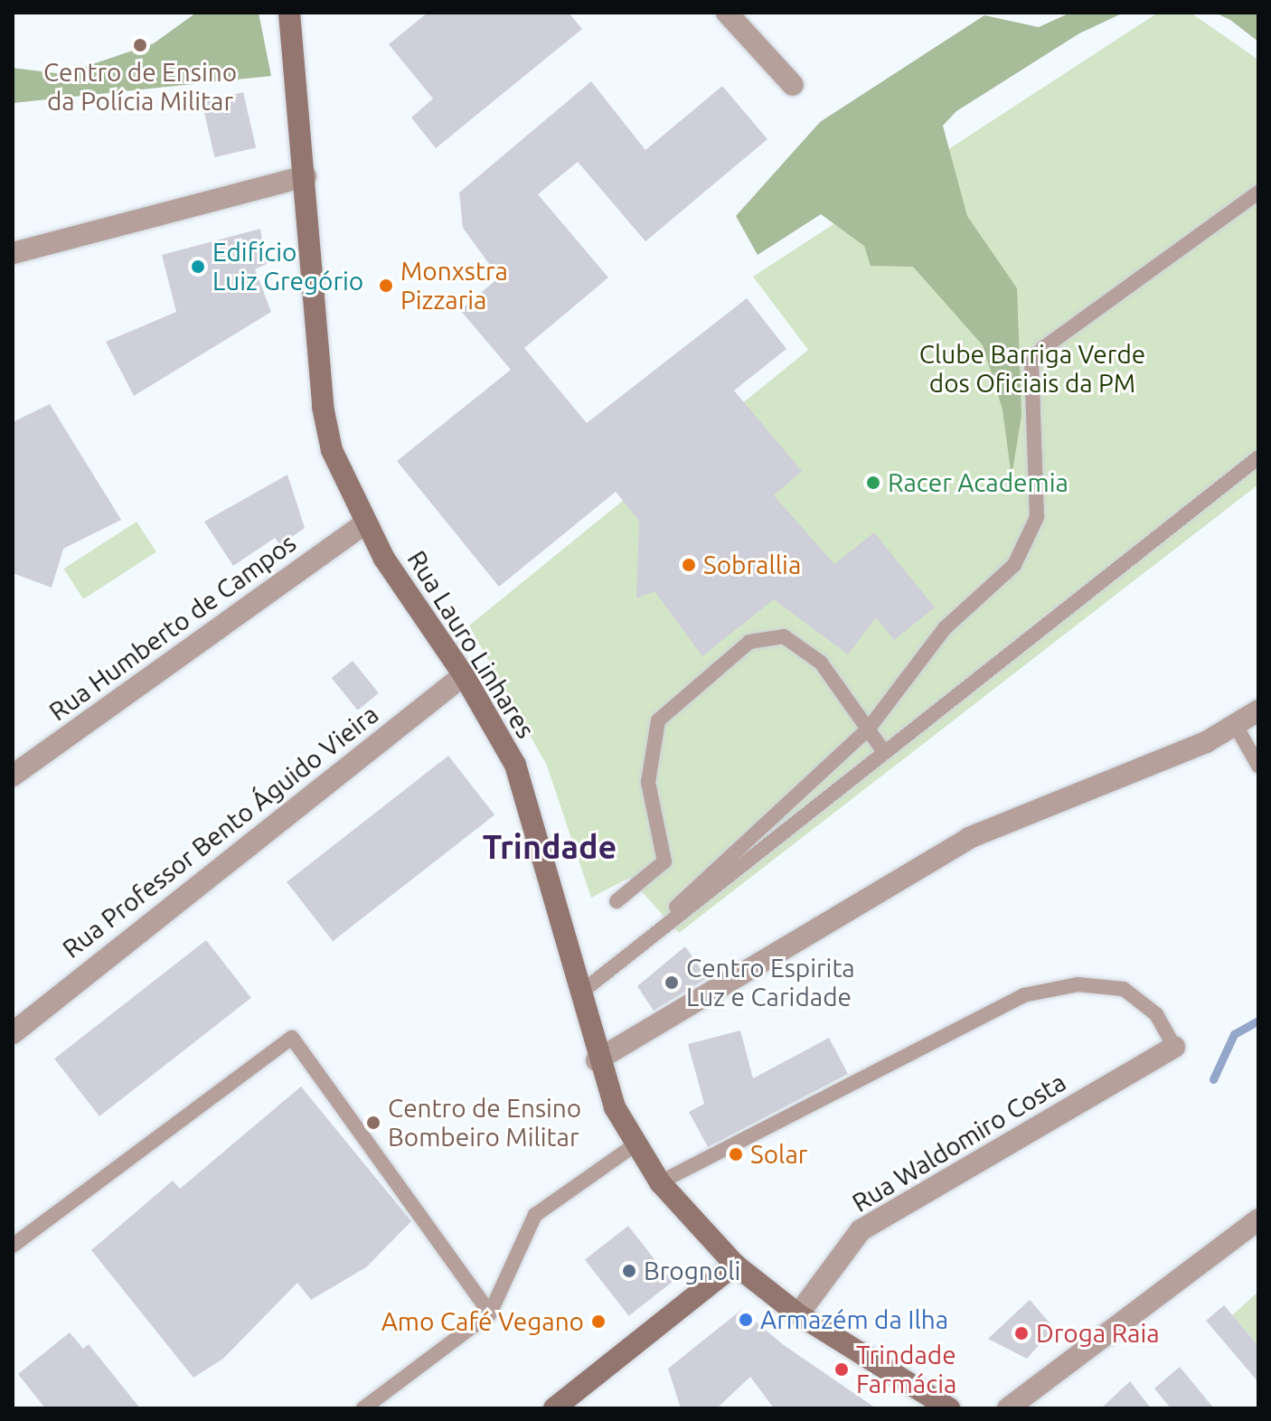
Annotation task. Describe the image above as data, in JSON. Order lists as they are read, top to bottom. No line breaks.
{"streets":{"main road":["Rua Lauro Linhares"],"street":["Rua Humberto de Campos","Rua Professor Bento Águido Vieira","Rua Waldomiro Costa"]},"crossings":[["Rua Humberto de Campos","Rua Lauro Linhares"],["Rua Lauro Linhares","Rua Professor Bento Águido Vieira"],["Rua Lauro Linhares","Rua Waldomiro Costa"]],"districts":["Trindade"],"parks":["Clube Barriga Verde dos Oficiais da PM"],"places":["Centro de Ensino da Polícia Militar","Edifício Luiz Gregório","Monxstra Pizzaria","Racer Academia","Sobrallia","Centro Espirita Luz e Caridade","Centro de Ensino Bombeiro Militar","Solar","Brognoli","Armazém da Ilha","Amo Café Vegano","Droga Raia","Trindade Farmácia"]}
